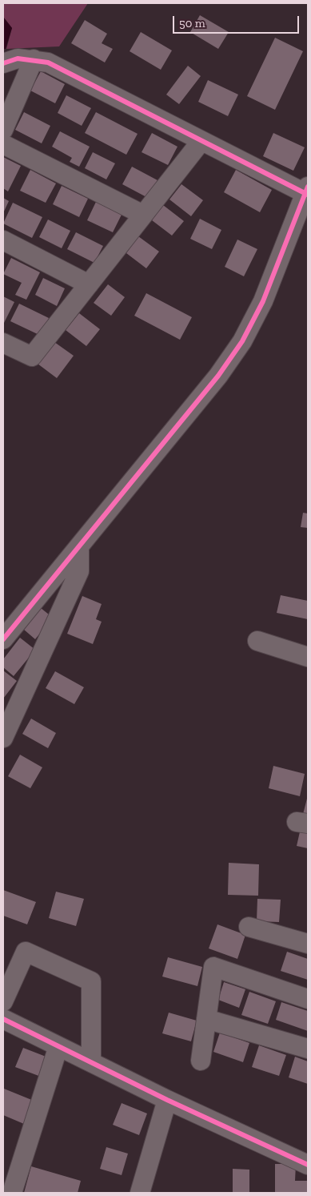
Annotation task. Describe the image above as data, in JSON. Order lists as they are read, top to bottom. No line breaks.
{"scale_bar":"50 m"}
